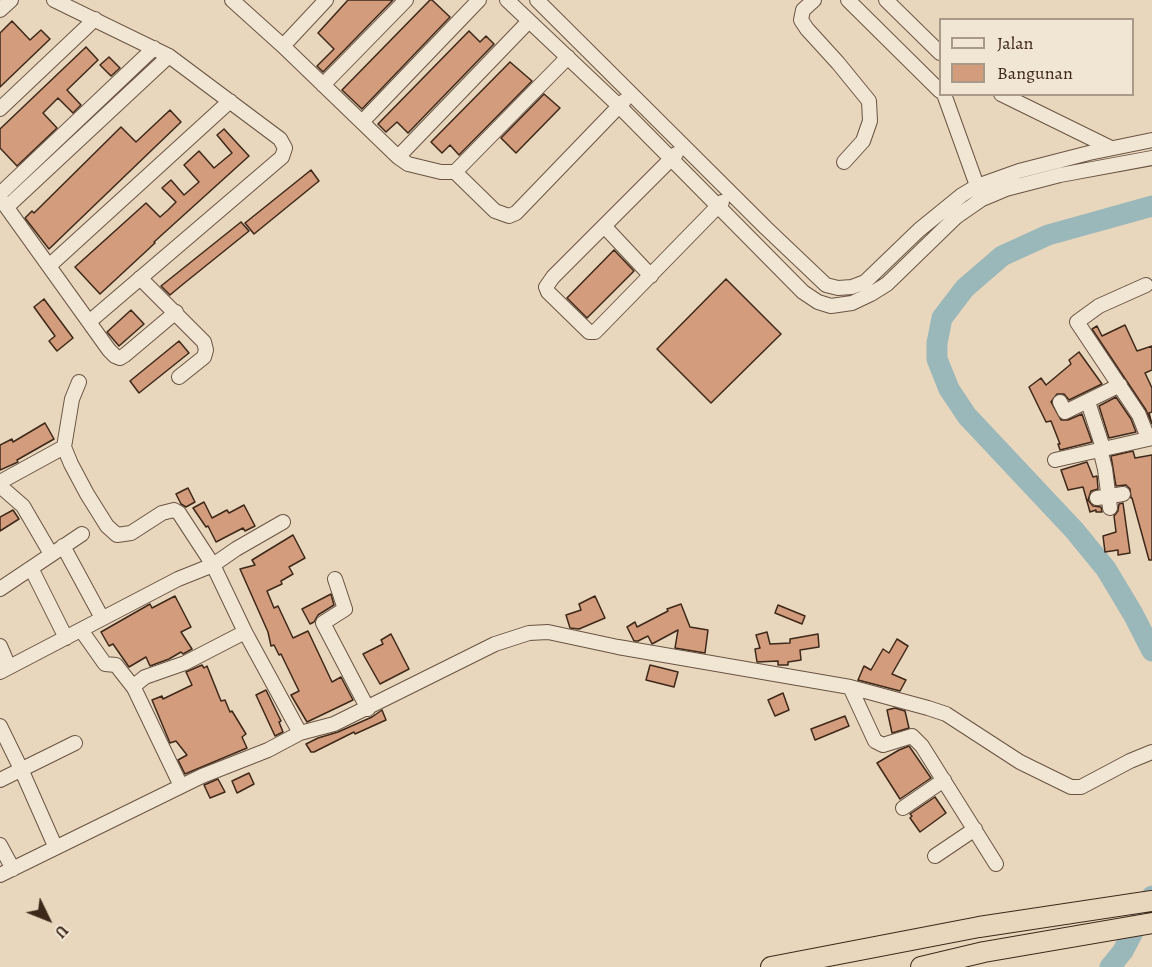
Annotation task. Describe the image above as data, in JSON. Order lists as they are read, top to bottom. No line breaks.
{"legend":["Jalan","Bangunan"],"north":"bottom right"}
